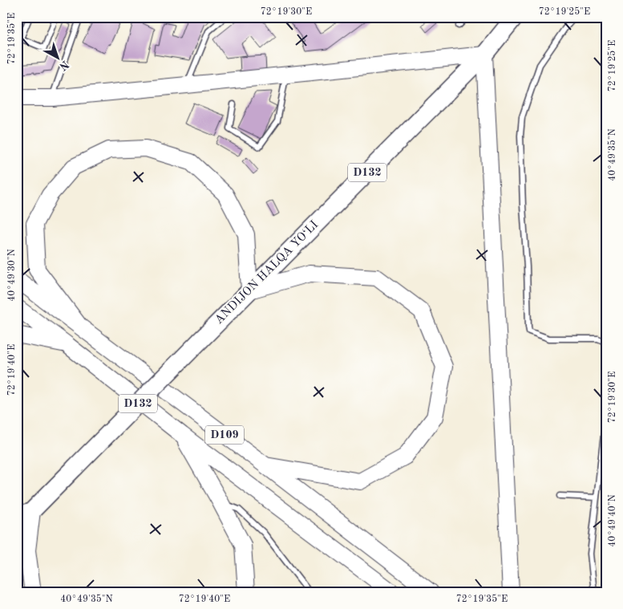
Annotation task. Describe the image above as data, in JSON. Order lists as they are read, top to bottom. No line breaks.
{"streets":{"highway":["D132","ANDIJON HALQA YO‘LI"],"main road":["D109"]},"north":"bottom right","coordinates":["72°19'30\"E","72°19'25\"E","72°19'35\"E","40°49'35\"N","40°49'30\"N","72°19'40\"E","40°49'40\"N"]}
